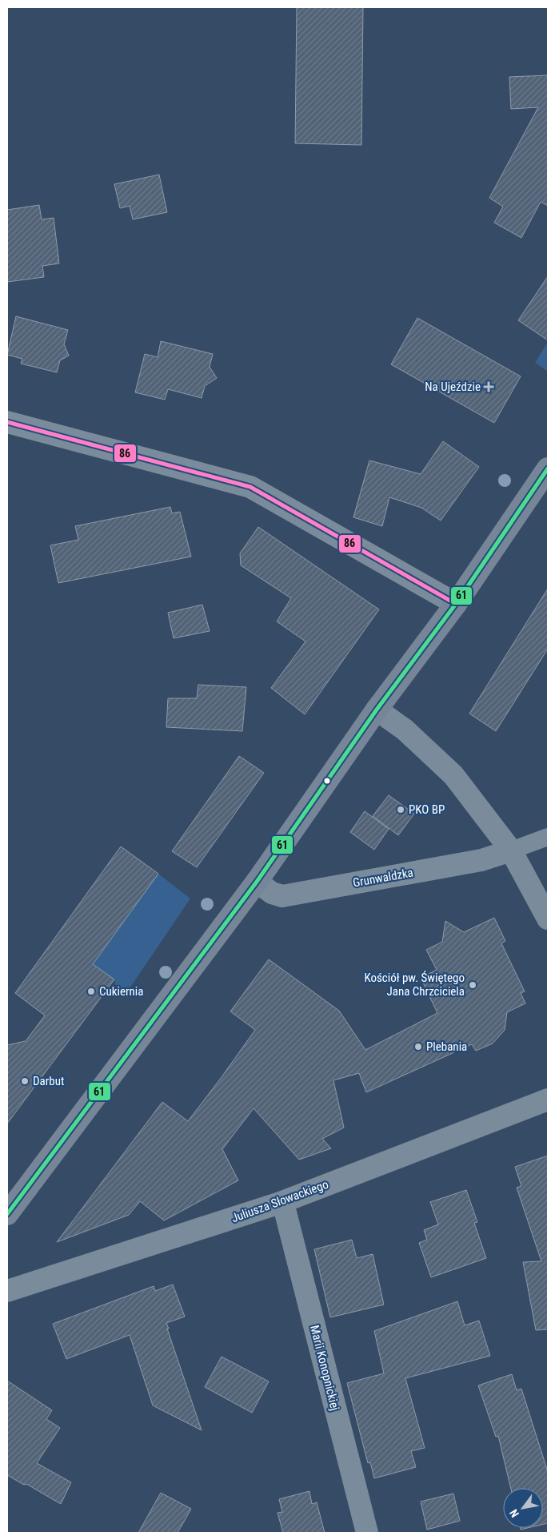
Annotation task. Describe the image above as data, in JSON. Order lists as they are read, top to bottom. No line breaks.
{"streets":{"street":["Grunwaldzka","Juliusza Słowackiego","Marii Konopnickiej"]},"crossings":[["Juliusza Słowackiego","Marii Konopnickiej"]],"places":{"health":["Na Ujeździe"],"other":["PKO BP","Kościół pw. Świętego Jana Chrzciciela","Cukiernia","Plebania","Darbut"]},"lines":["transit line 86","transit line 61"],"north":"bottom left"}
